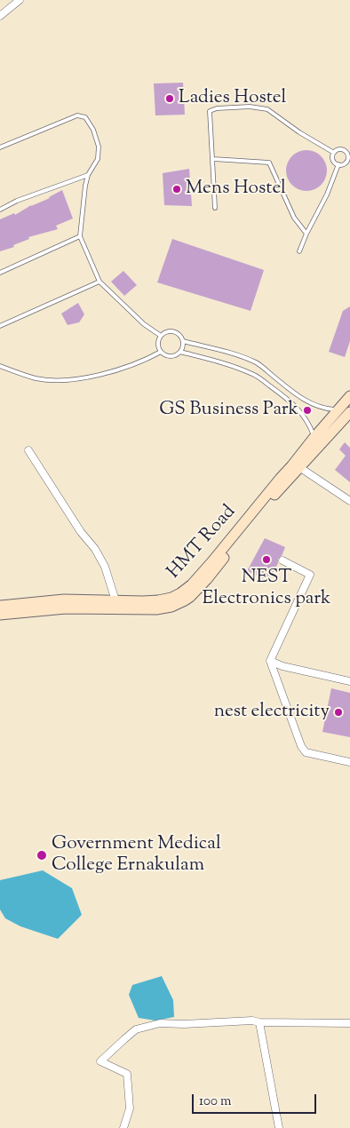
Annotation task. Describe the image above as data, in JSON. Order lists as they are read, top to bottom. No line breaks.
{"streets":{"main road":["HMT Road"]},"places":["Ladies Hostel","Mens Hostel","GS Business Park","NEST Electronics park","nest electricity","Government Medical College Ernakulam"],"scale_bar":"100 m"}
